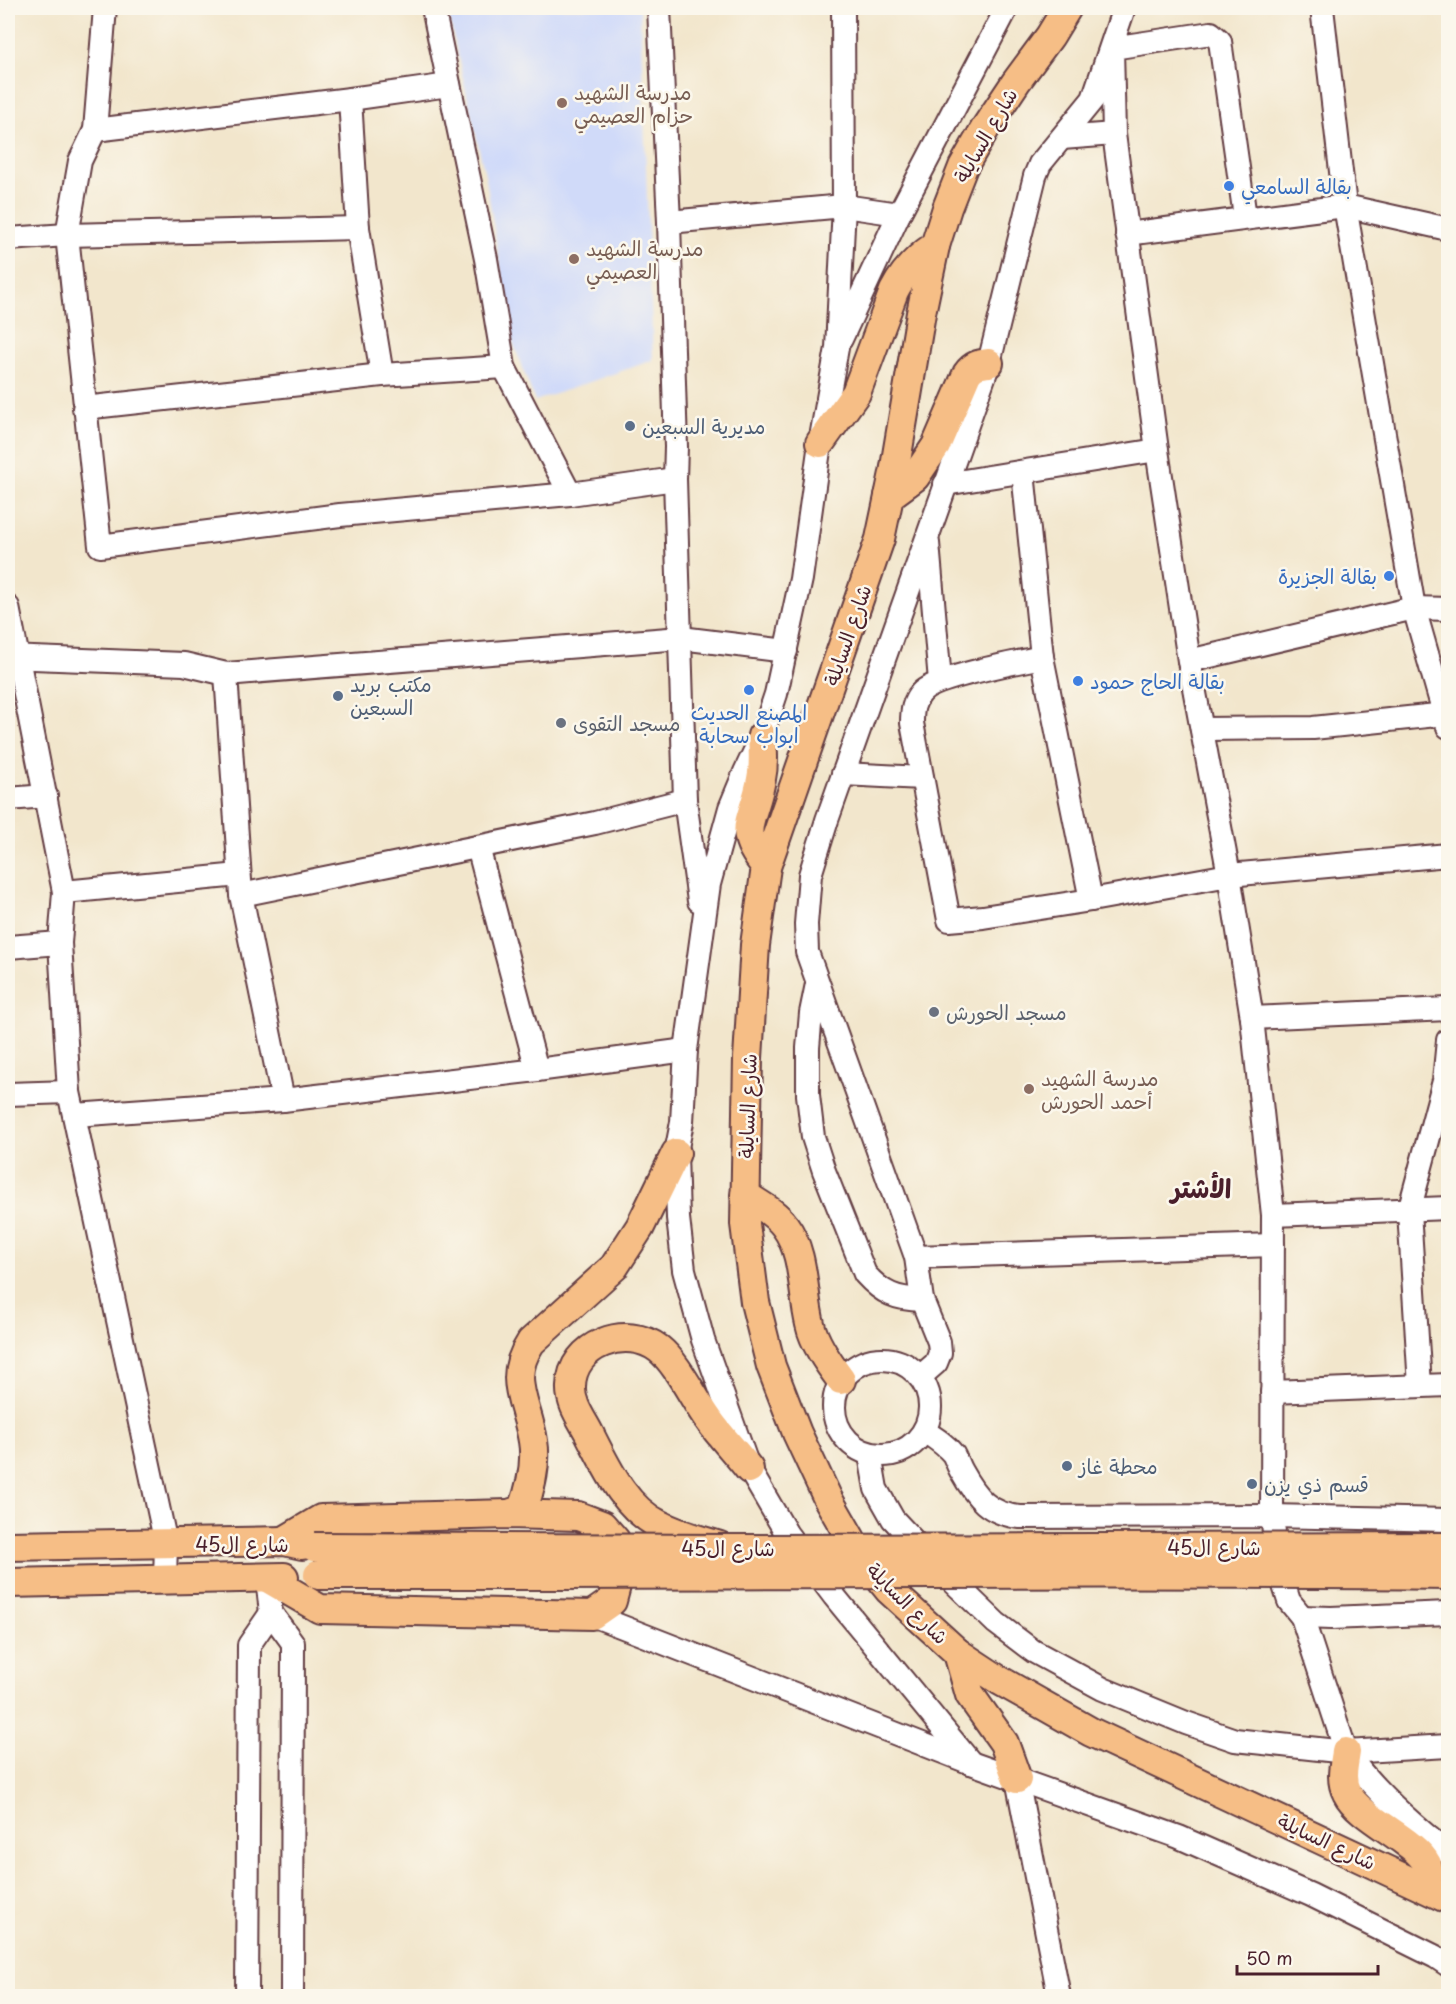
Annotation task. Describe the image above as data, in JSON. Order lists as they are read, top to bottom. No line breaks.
{"streets":{"main road":["شارع السايلة","شارع ال45"]},"districts":["الأشتر"],"places":["مدرسة الشهيد حزام العصيمي","بقالة السامعي","مدرسة الشهيد العصيمي","مديرية السبعين","بقالة الجزيرة","بقالة الحاج حمود","المصنع الحديث ابواب سحابة","مكتب بريد السبعين","مسجد التقوى","مسجد الحورش","مدرسة الشهيد أحمد الحورش","محطة غاز","قسم ذي يزن"],"scale_bar":"50 m"}
